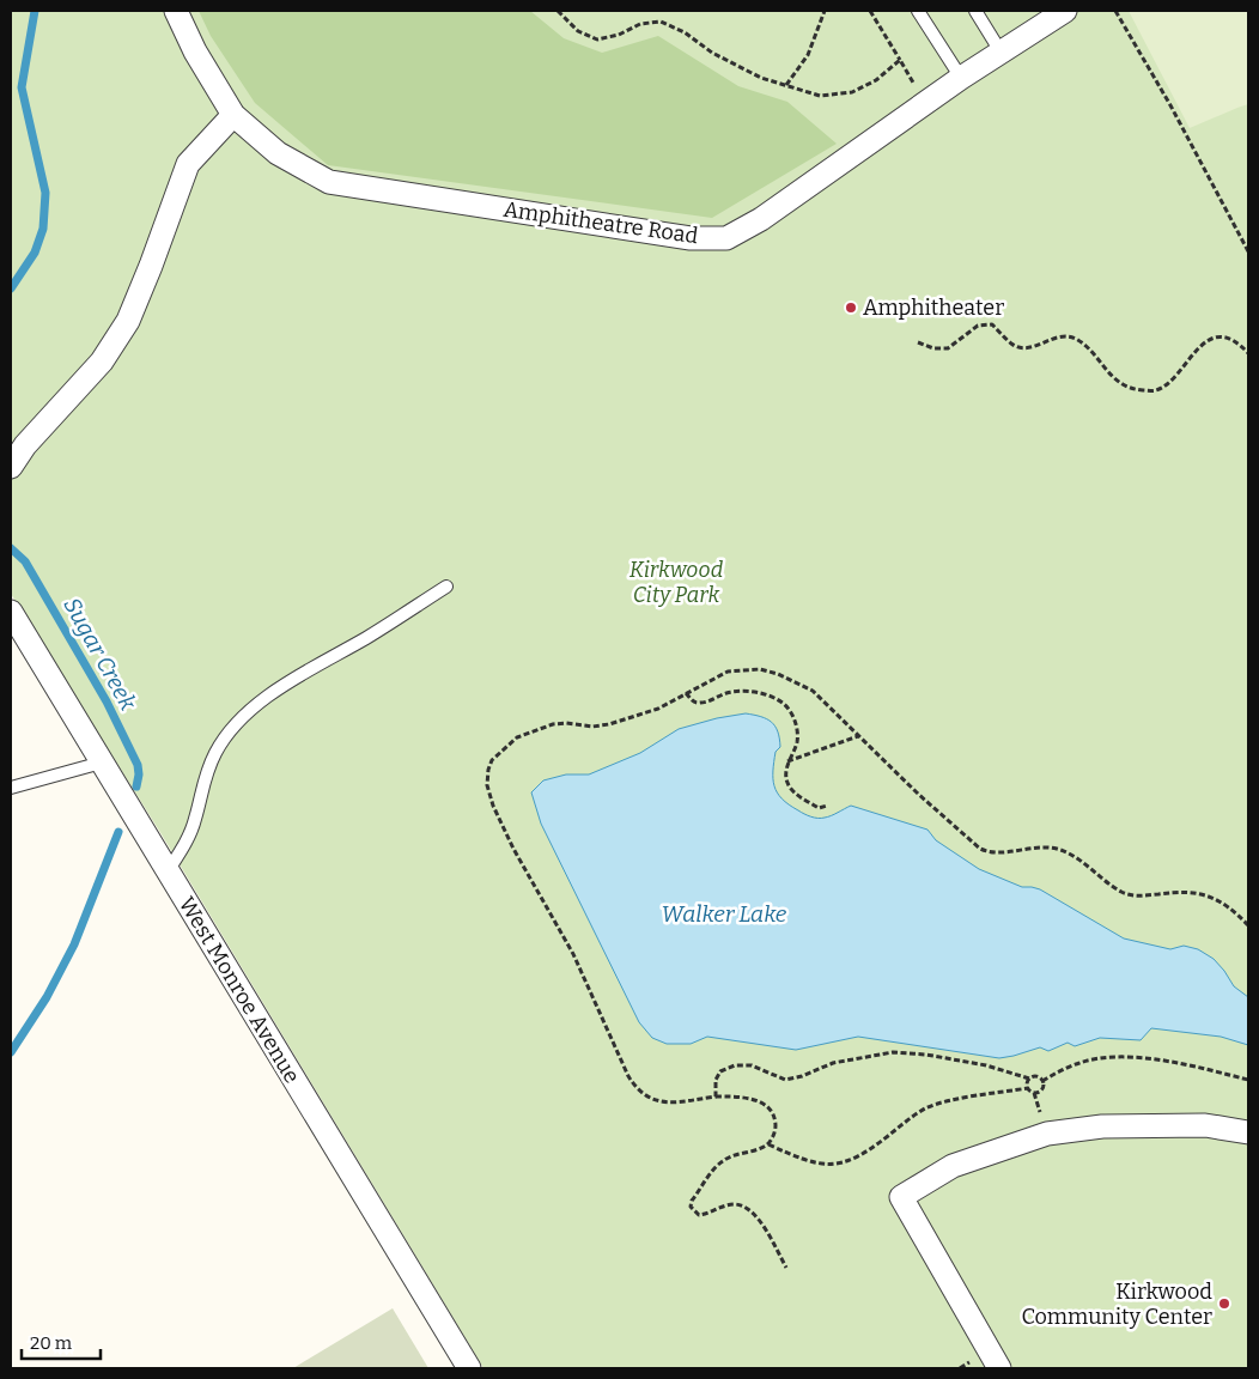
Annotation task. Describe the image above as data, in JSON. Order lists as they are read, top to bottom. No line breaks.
{"streets":{"street":["Amphitheatre Road","West Monroe Avenue"]},"water":["Sugar Creek","Walker Lake"],"parks":["Kirkwood City Park"],"places":["Amphitheater","Kirkwood Community Center"],"scale_bar":"20 m"}
